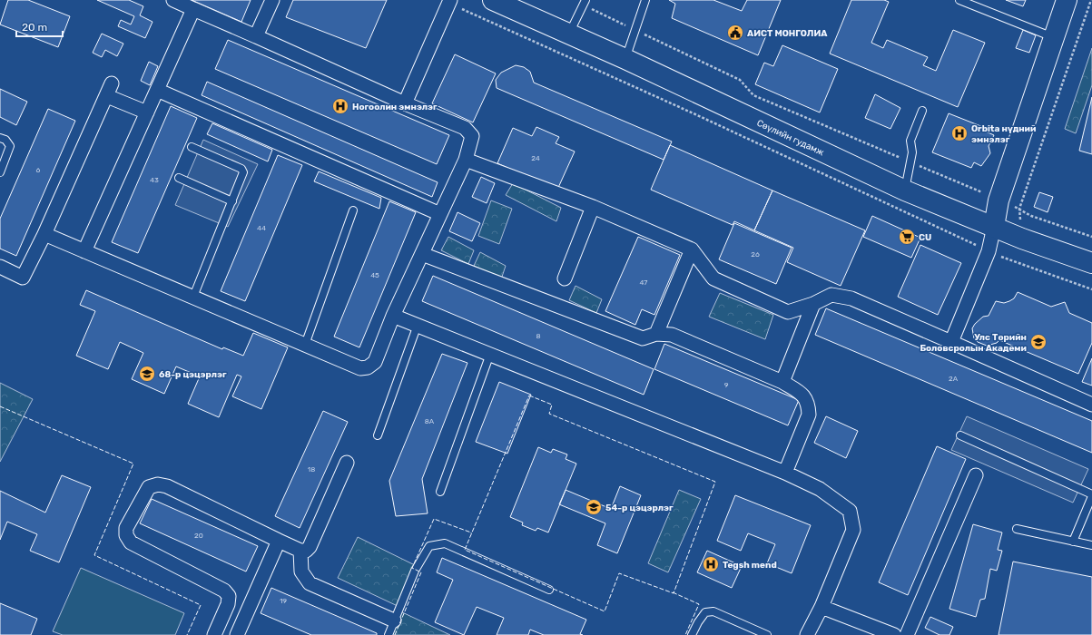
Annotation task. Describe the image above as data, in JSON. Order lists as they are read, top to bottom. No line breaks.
{"streets":{"main road":["Сөүлийн гудамж"]},"places":{"public building":["АИСТ МОНГОЛИА"],"hospital":["Ногоолин эмнэлэг","Orbita нүдний эмнэлэг","Tegsh mend"],"supermarket":["CU"],"school or university":["Улс Төрийн Боловсролын Академи","68-р цэцэрлэг","54-р цэцэрлэг"]},"house_numbers":["24","6","43","44","26","45","47","8","2А","9","8А","18","20","19"],"scale_bar":"20 m"}
